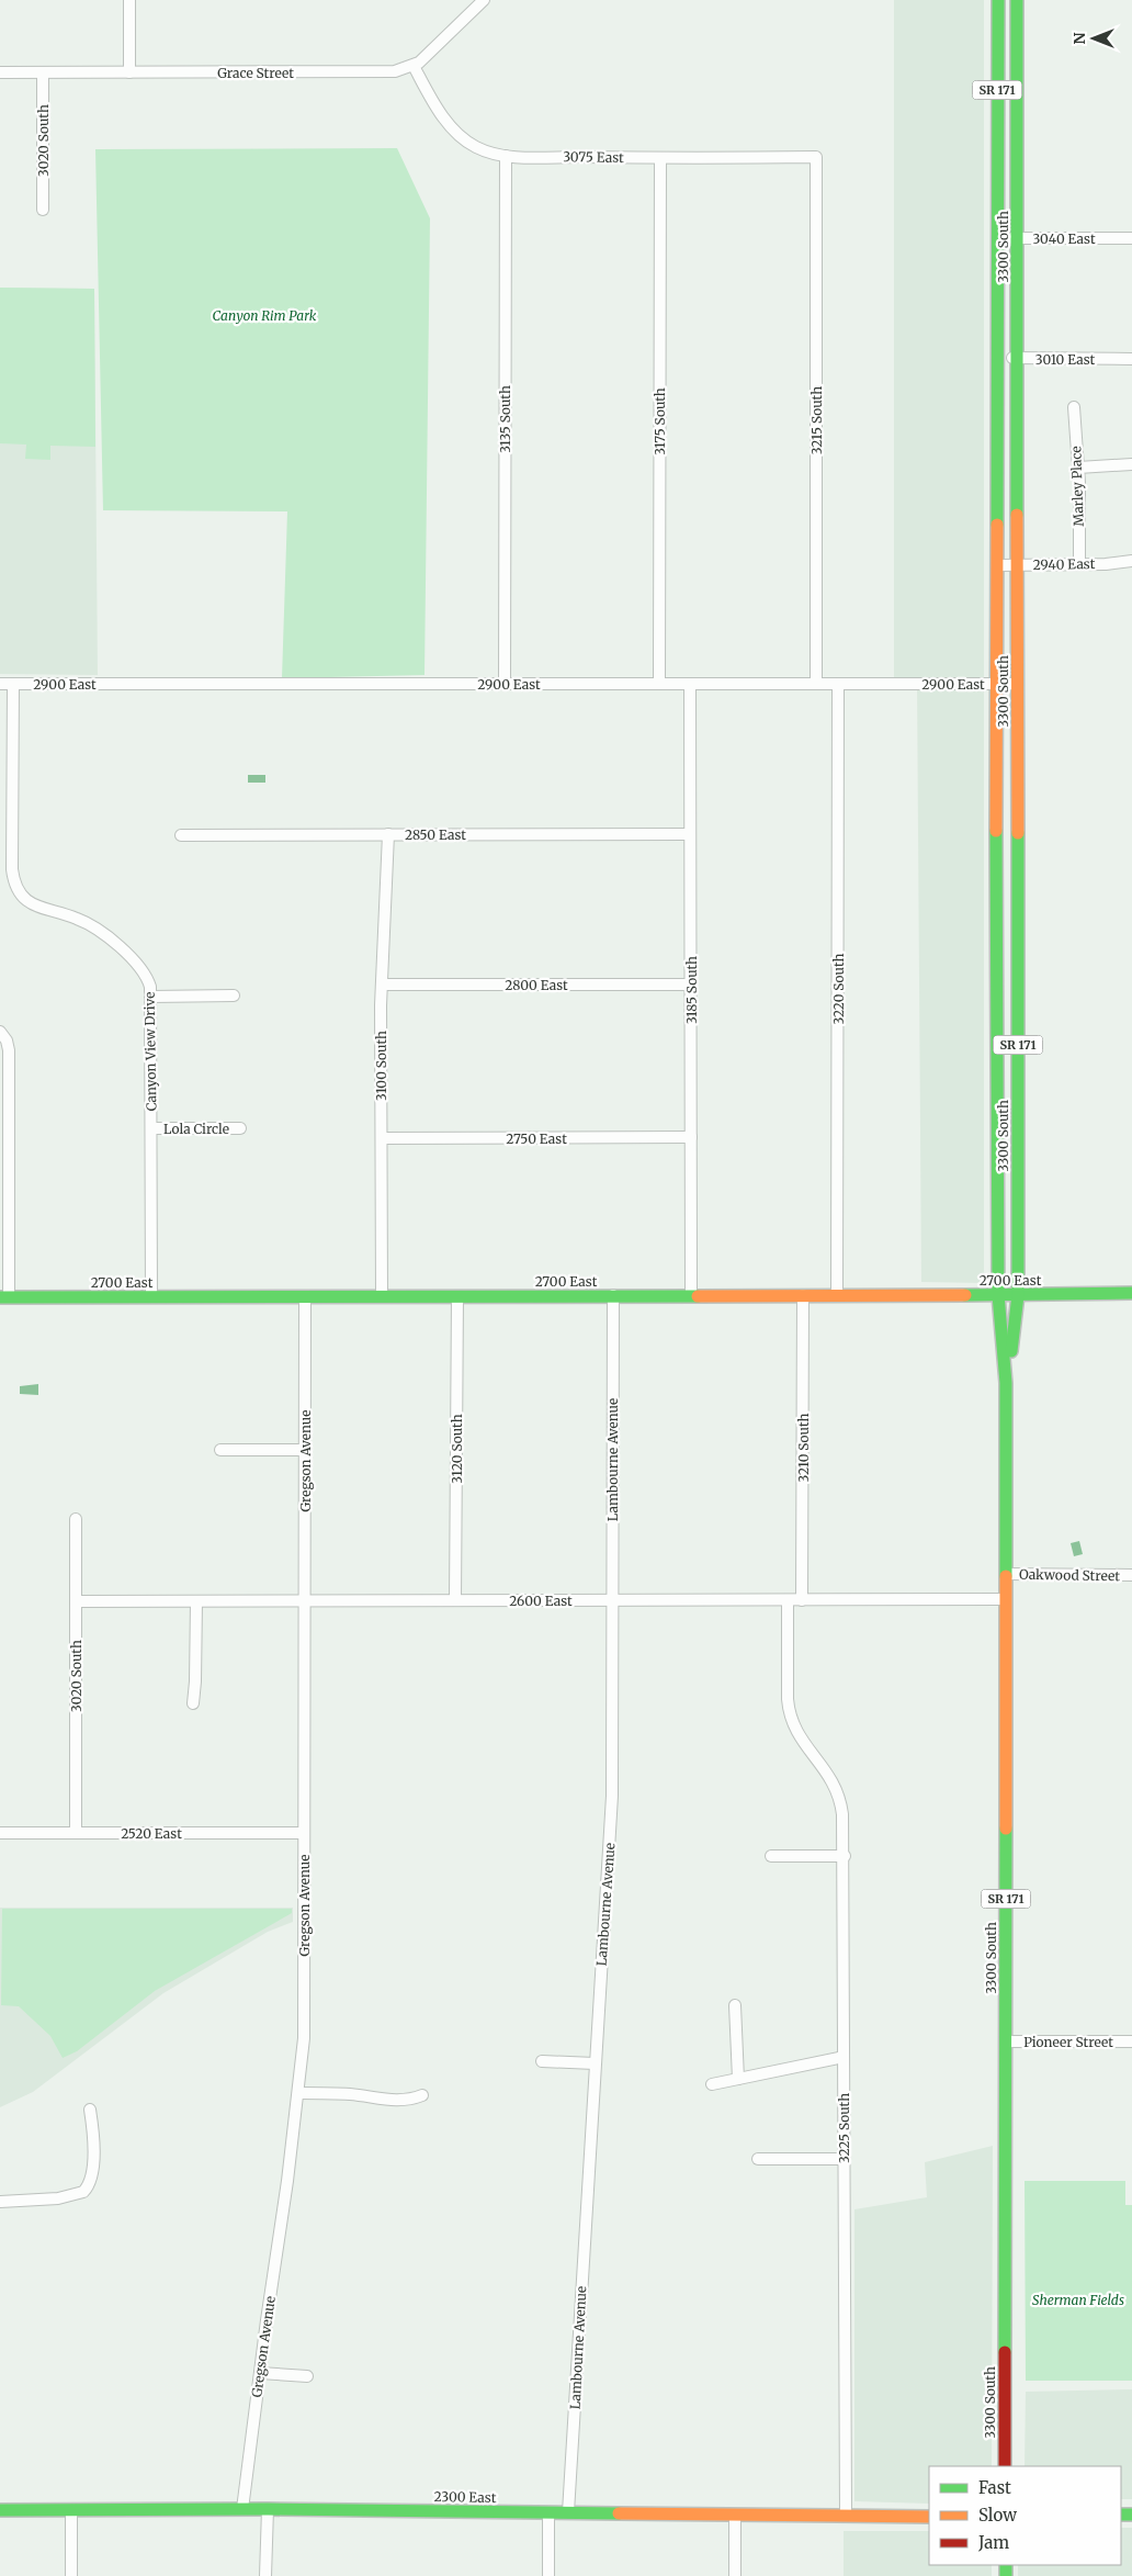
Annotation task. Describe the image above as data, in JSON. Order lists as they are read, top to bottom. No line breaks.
{"streets":{"main road":["SR 171","3300 South","2700 East","2300 East"],"street":["Grace Street","3020 South","3075 East","3040 East","3010 East","3135 South","3215 South","3175 South","Marley Place","2940 East","2900 East","2850 East","2800 East","3220 South","3185 South","Canyon View Drive","3100 South","Lola Circle","2750 East","3210 South","3120 South","Lambourne Avenue","Gregson Avenue","Oakwood Street","2600 East","2520 East","Pioneer Street","3225 South"]},"crossings":[["Grace Street","3020 South"],["Grace Street","3075 East"],["3020 South","2600 East"],["3020 South","2520 East"],["3075 East","3135 South"],["3075 East","3215 South"],["3075 East","3175 South"],["3040 East","3300 South"],["3300 South","3010 East"],["3300 South","2940 East"],["3300 South","2900 East"],["3300 South","2700 East"],["3300 South","Oakwood Street"],["3300 South","2600 East"],["3300 South","Pioneer Street"],["3135 South","2900 East"],["3215 South","2900 East"],["3175 South","2900 East"],["Marley Place","2940 East"],["2900 East","3220 South"],["2900 East","3185 South"],["2900 East","Canyon View Drive"],["2850 East","3185 South"],["2850 East","3100 South"],["2800 East","3185 South"],["2800 East","3100 South"],["3220 South","2700 East"],["3185 South","2750 East"],["3185 South","2700 East"],["Canyon View Drive","Lola Circle"],["Canyon View Drive","2700 East"],["3100 South","2750 East"],["3100 South","2700 East"],["2700 East","3210 South"],["2700 East","3120 South"],["2700 East","Lambourne Avenue"],["2700 East","Gregson Avenue"],["3210 South","2600 East"],["3120 South","2600 East"],["Lambourne Avenue","2600 East"],["Lambourne Avenue","2300 East"],["Gregson Avenue","2600 East"],["Gregson Avenue","2520 East"],["Gregson Avenue","2300 East"],["2600 East","3225 South"],["3225 South","2300 East"]],"parks":["Canyon Rim Park","Sherman Fields"],"legend":["Fast","Slow","Jam"],"north":"left"}
